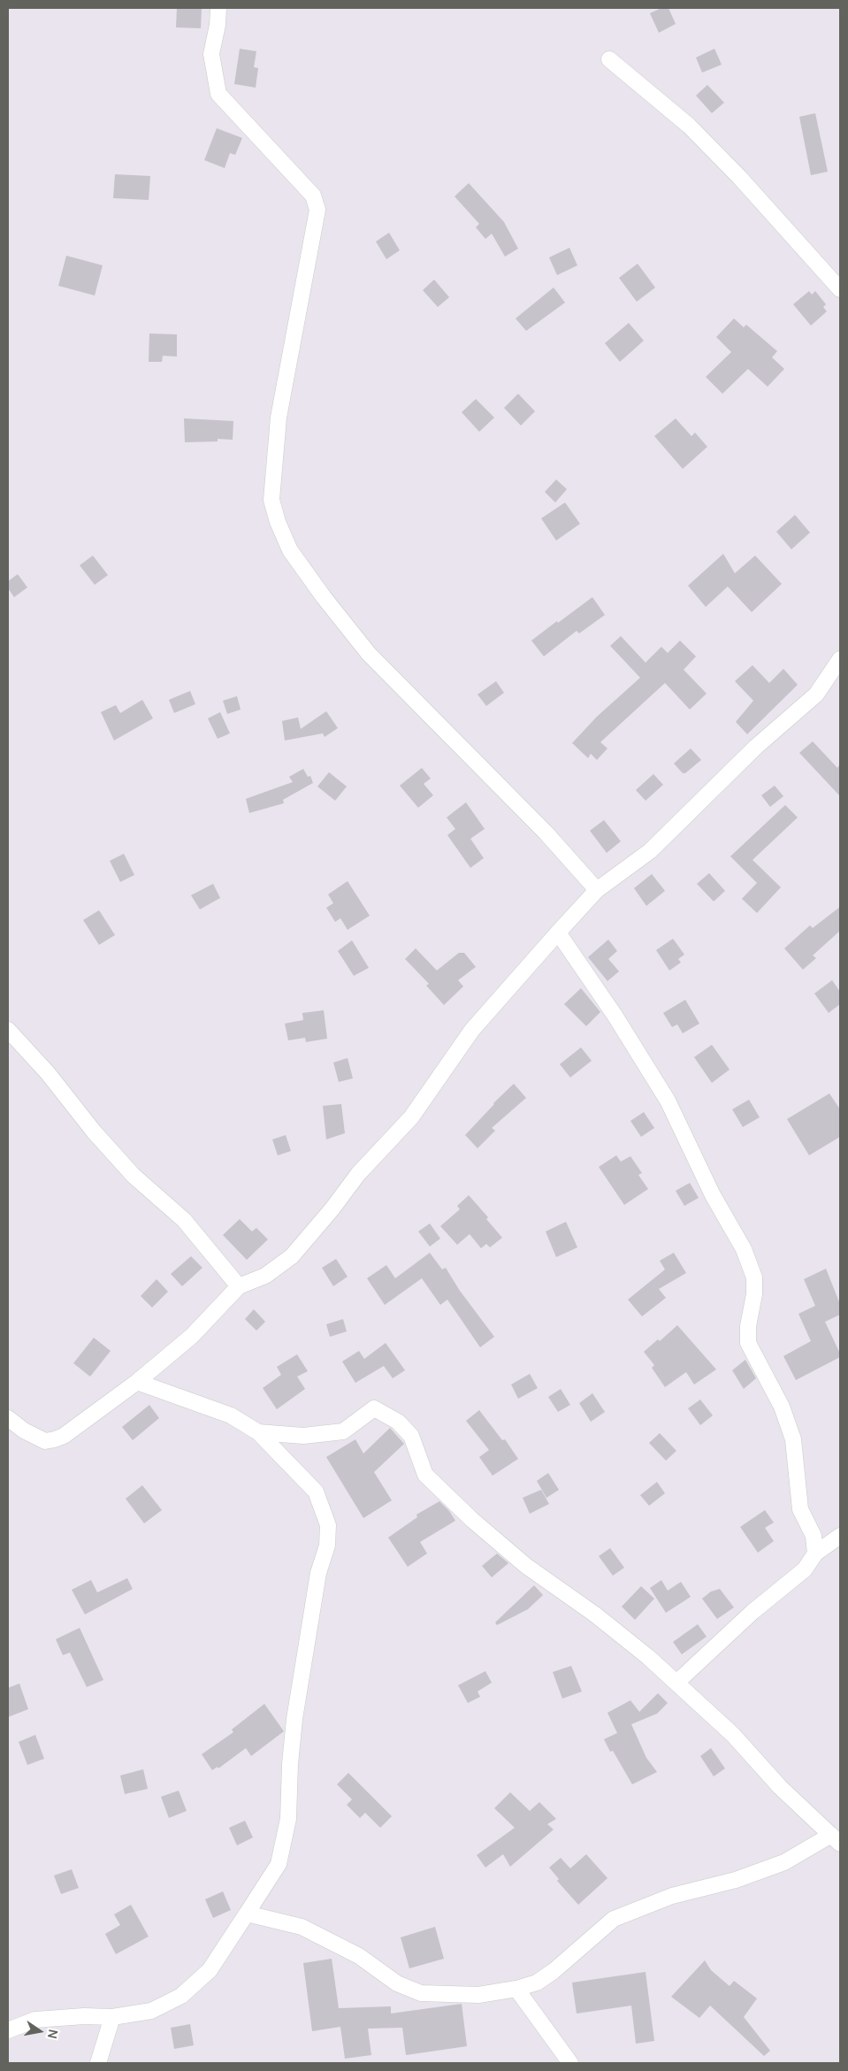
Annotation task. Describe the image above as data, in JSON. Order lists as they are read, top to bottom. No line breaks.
{"north":"right"}
